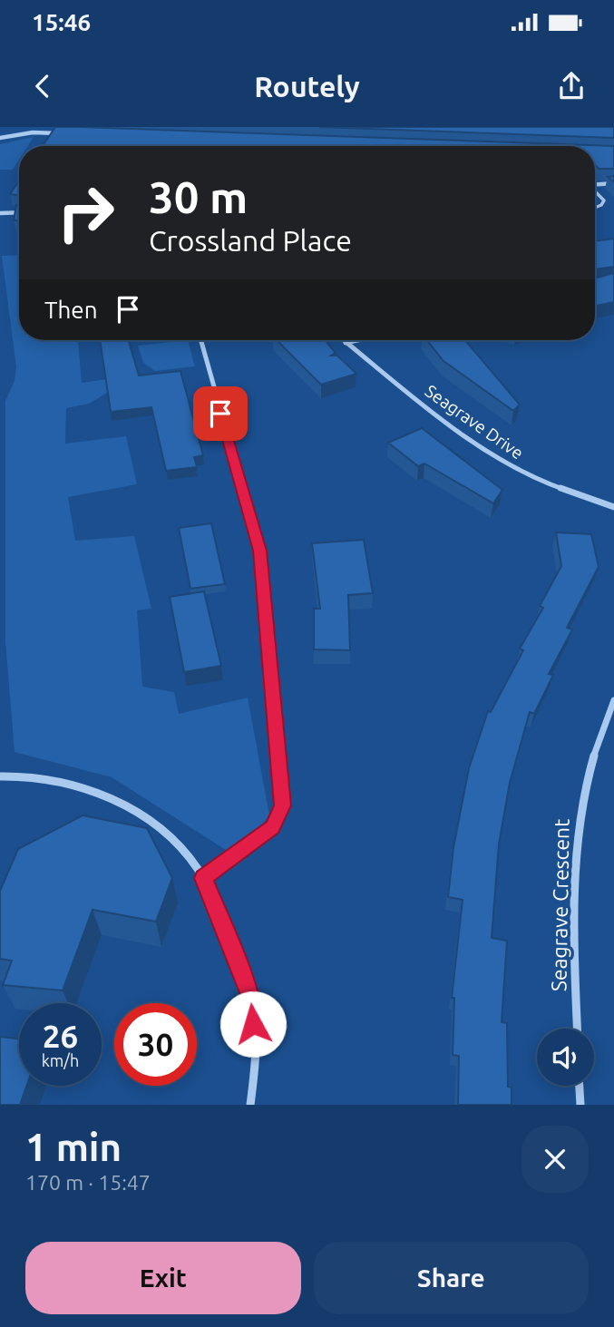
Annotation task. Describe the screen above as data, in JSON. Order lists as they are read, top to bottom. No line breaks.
{"streets":{"street":["Seagrave Drive","Seagrave Crescent"]},"page":{"status":"15:46","header":"Routely","turn":["30 m","Crossland Place"],"then":"Then","speed":"26 km/h","limit":"30","heading":["1 min","170 m · 15:47"],"buttons":["Exit","Share"]}}
